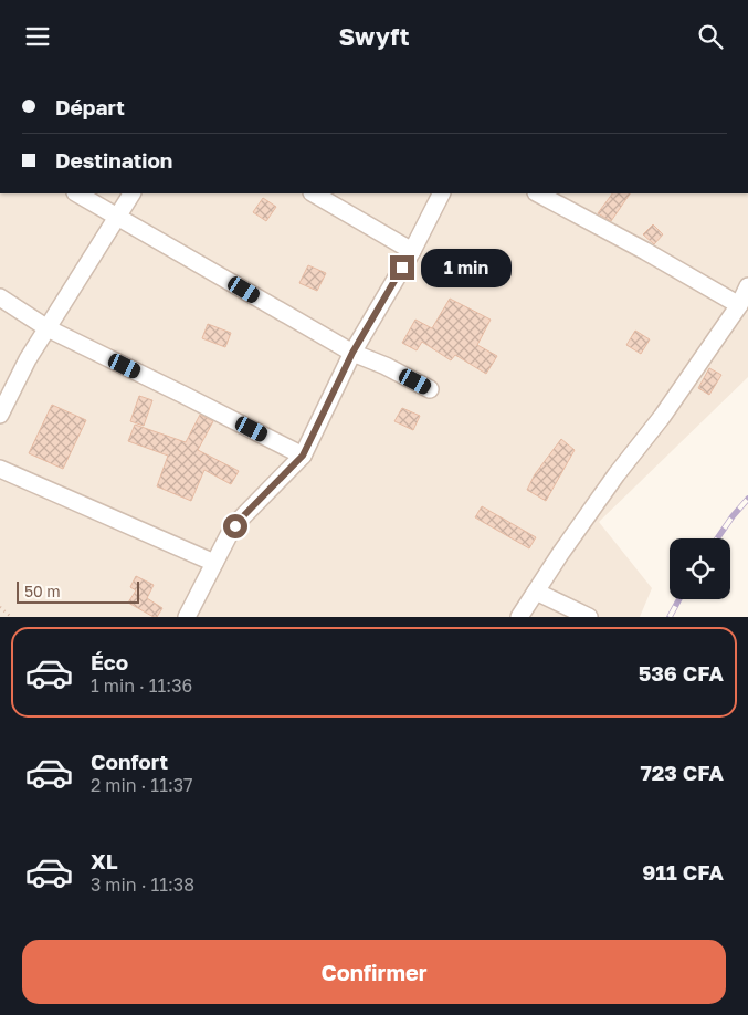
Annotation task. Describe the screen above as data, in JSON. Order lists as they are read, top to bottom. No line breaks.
{"scale_bar":"50 m","page":{"header":"Swyft","banner":["Départ","Destination"],"bubble":"1 min","scale":"50 m","list":[{"name":"Éco","note":"1 min · 11:36","value":"536 CFA"},{"name":"Confort","note":"2 min · 11:37","value":"723 CFA"},{"name":"XL","note":"3 min · 11:38","value":"911 CFA"}],"buttons":"Confirmer"}}
